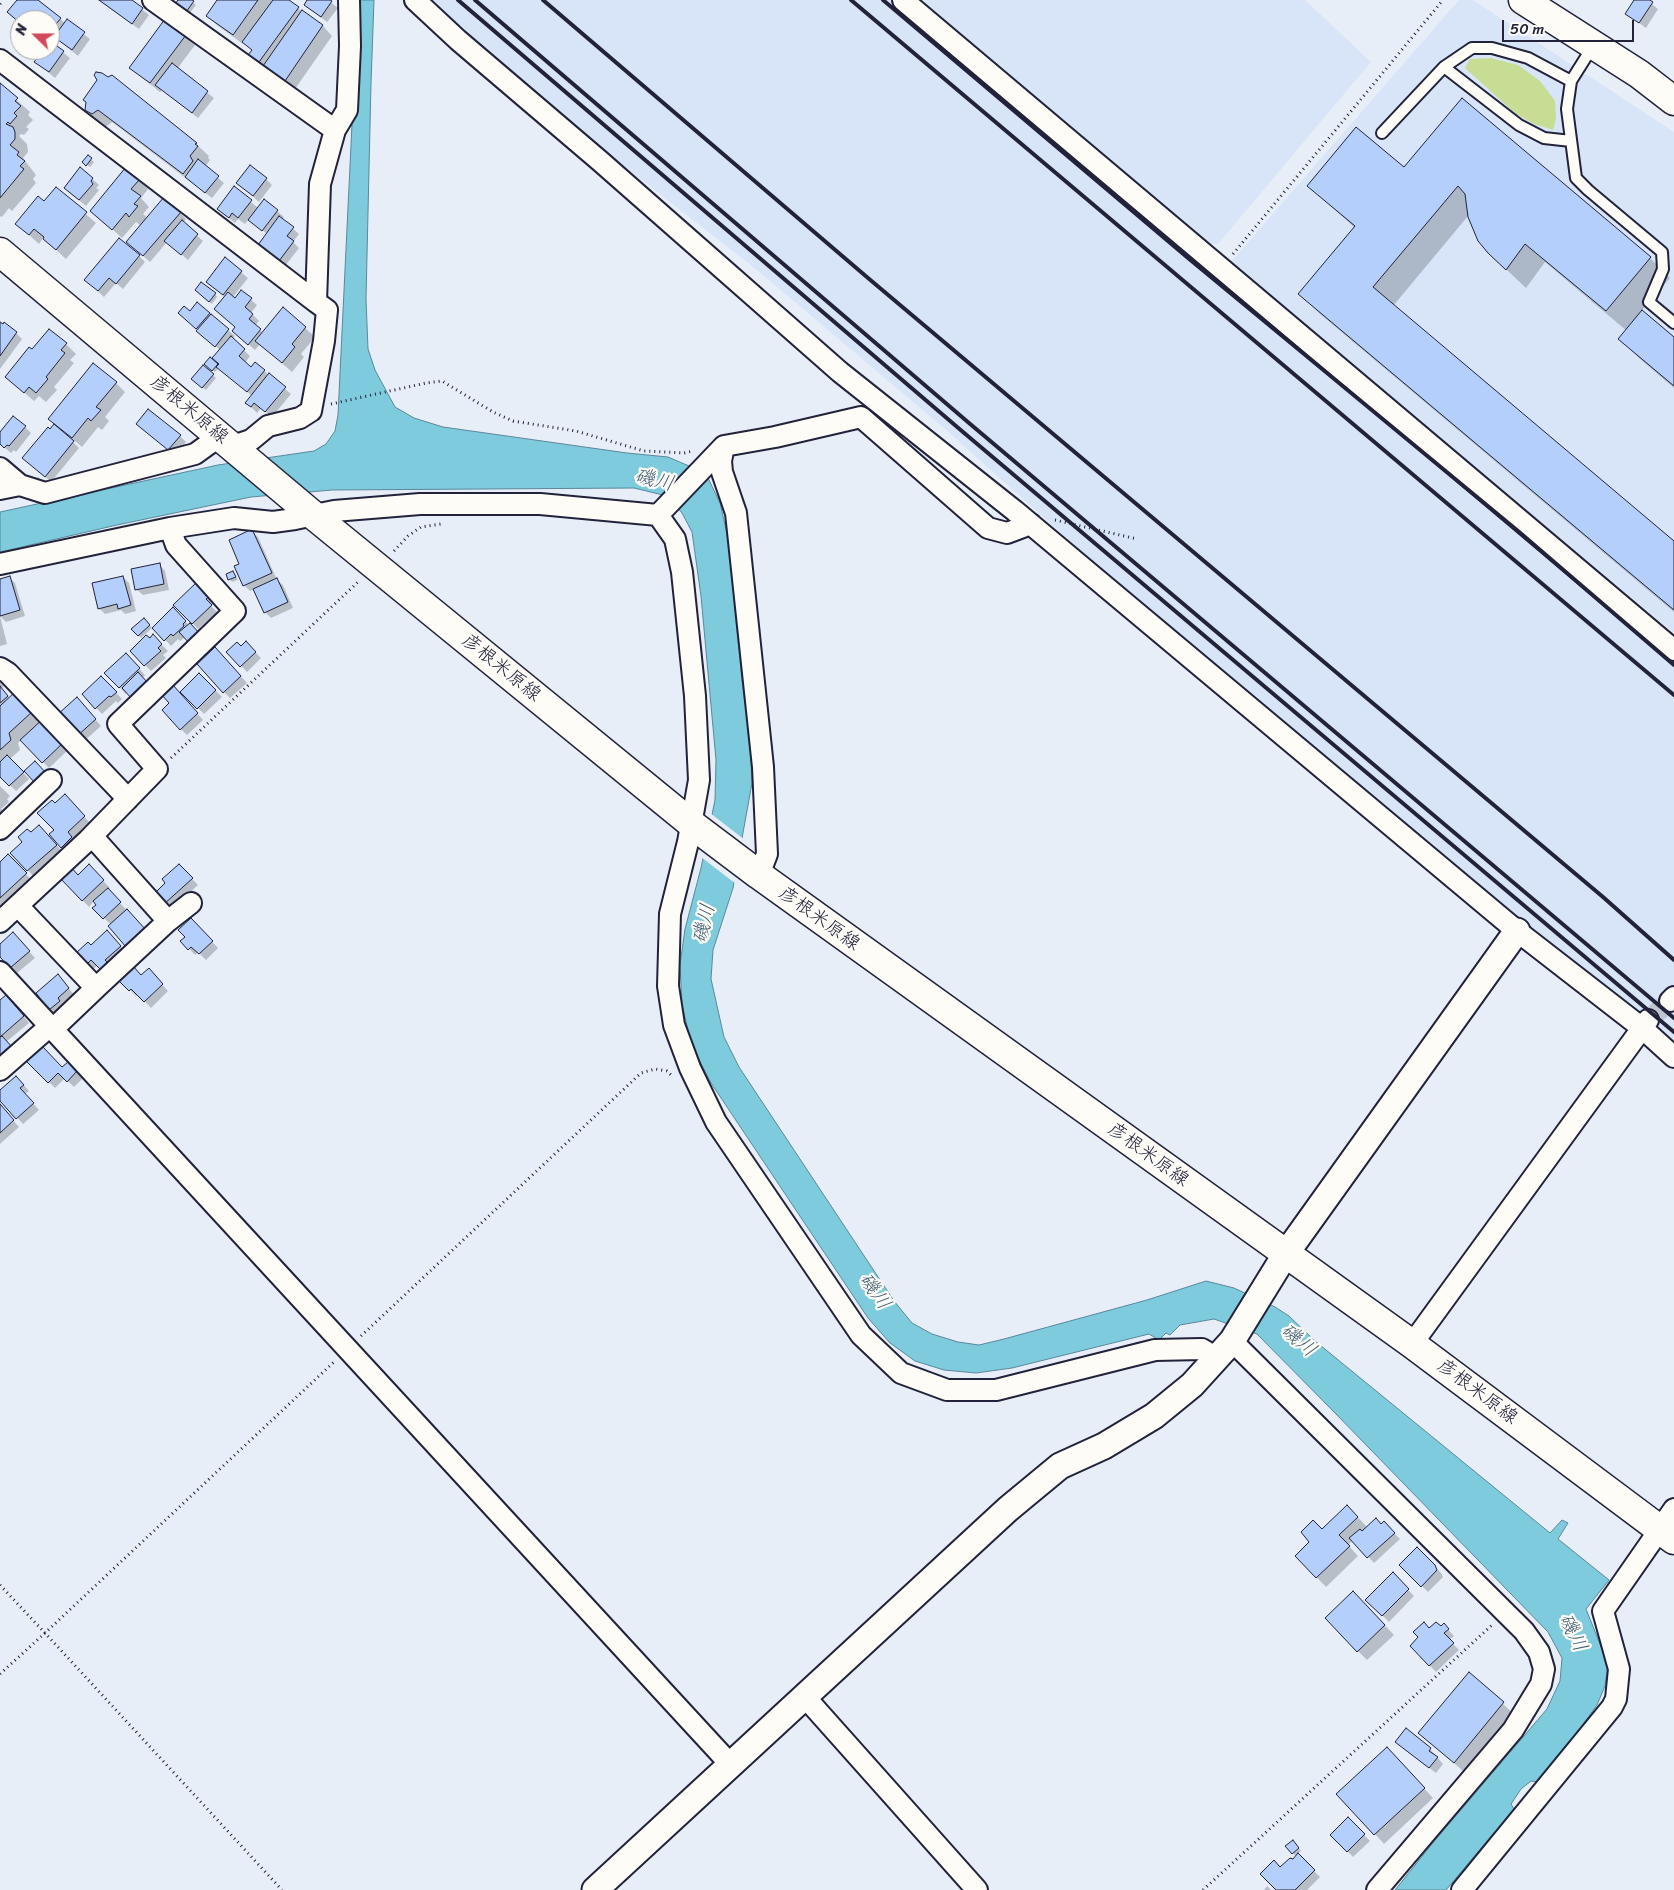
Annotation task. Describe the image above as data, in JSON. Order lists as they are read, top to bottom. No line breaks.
{"streets":{"main road":["彦根米原線"]},"water":["磯川"],"scale_bar":"50 m","north":"left"}
